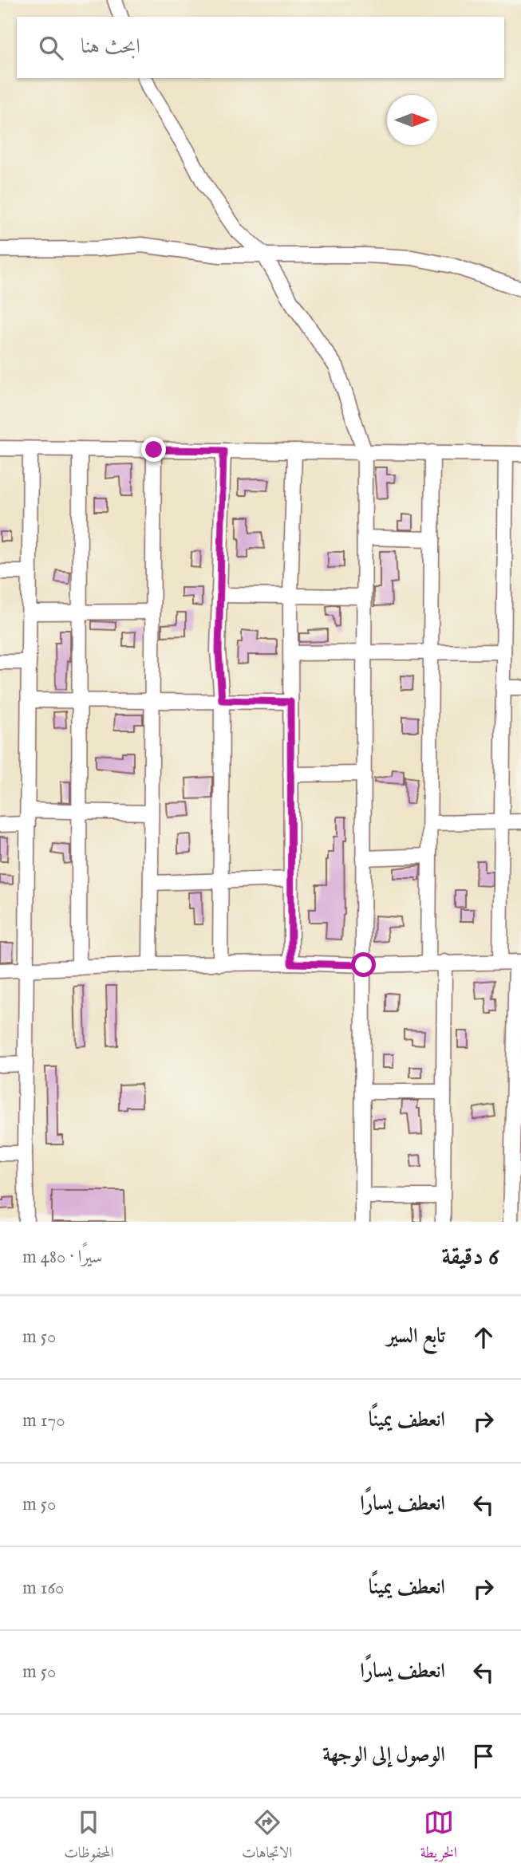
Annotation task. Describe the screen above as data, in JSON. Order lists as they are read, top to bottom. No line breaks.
{"north":"right","page":{"search":"ابحث هنا","heading":["6 دقيقة","سيرًا · 480 m"],"list":[["تابع السير","50 m"],["انعطف يمينًا","170 m"],["انعطف يسارًا","50 m"],["انعطف يمينًا","160 m"],["انعطف يسارًا","50 m"],"الوصول إلى الوجهة"],"nav":["الخريطة","الاتجاهات","المحفوظات"]}}
